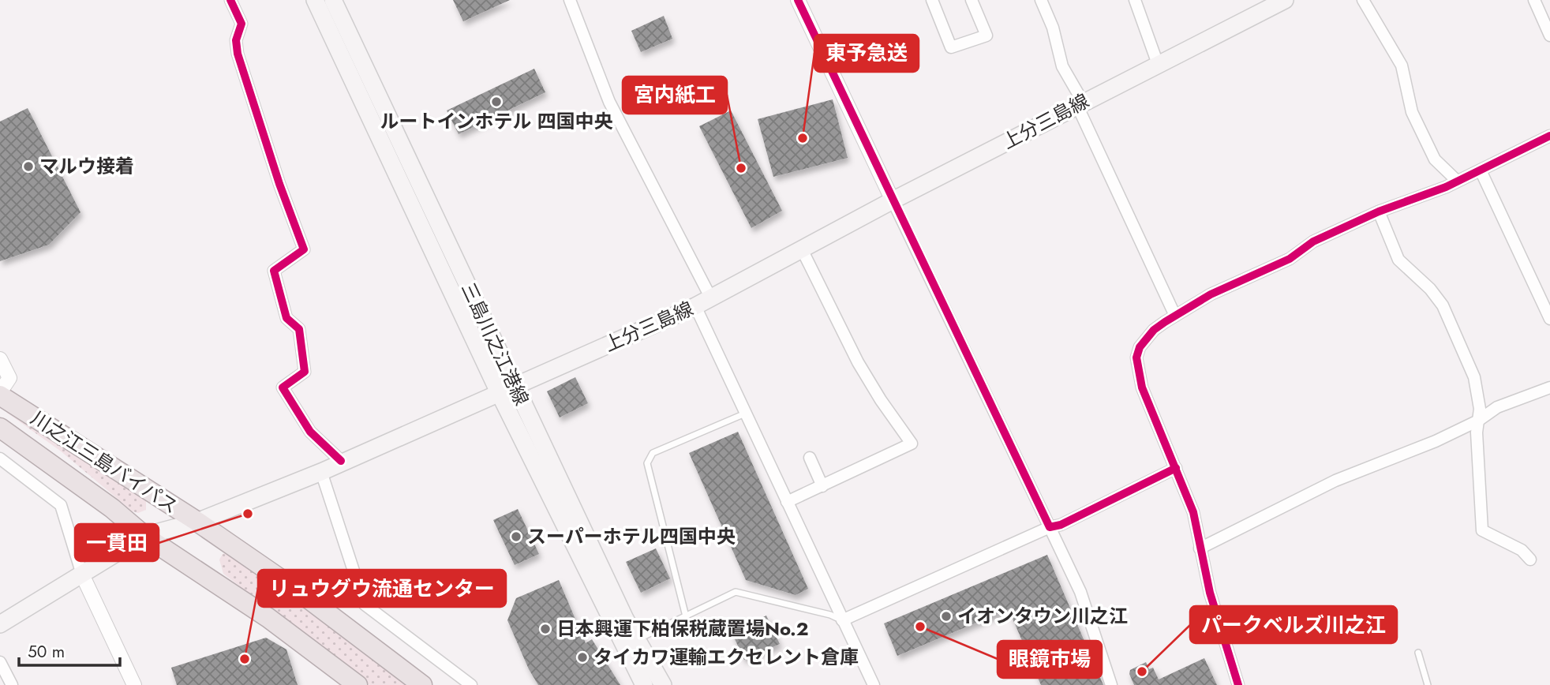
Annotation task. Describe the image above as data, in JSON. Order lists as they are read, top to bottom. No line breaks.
{"streets":{"highway":["川之江三島バイパス"],"main road":["上分三島線","三島川之江港線"]},"crossings":[["上分三島線","三島川之江港線"],["上分三島線","川之江三島バイパス"]],"places":["ルートインホテル 四国中央","東予急送","マルウ接着","宮内紙工","一貫田","スーパーホテル四国中央","イオンタウン川之江","眼鏡市場","日本興運下柏保税蔵置場No.2","タイカワ運輸エクセレント倉庫","リュウグウ流通センター","パークベルズ川之江"],"scale_bar":"50 m"}
